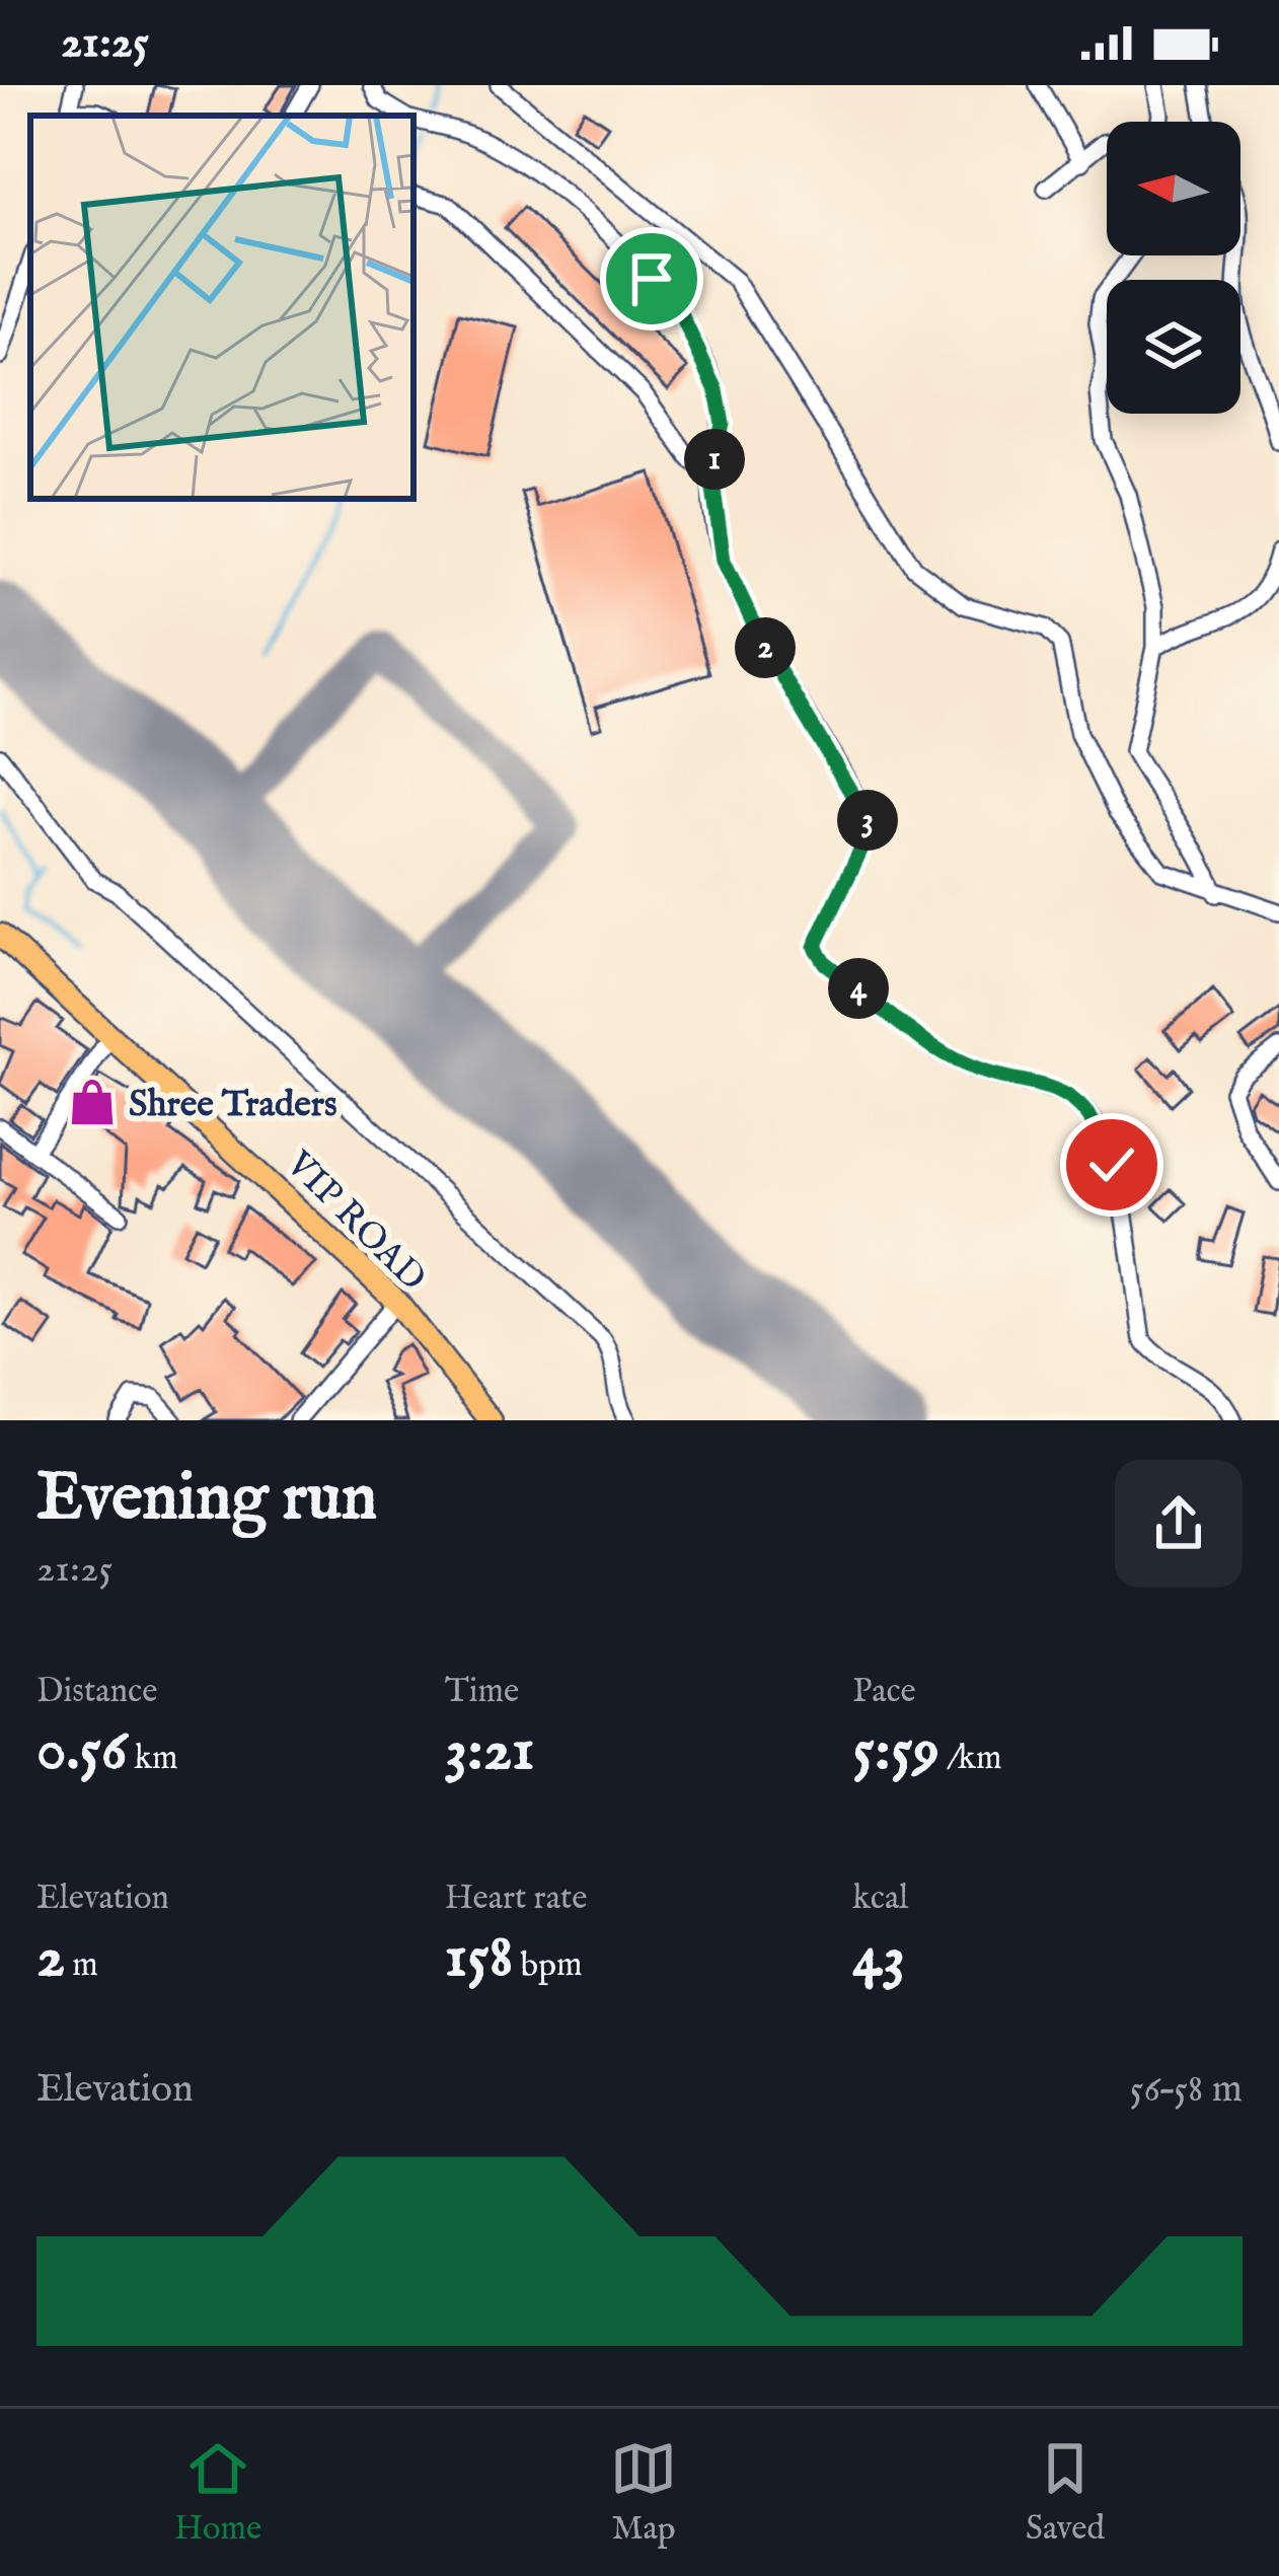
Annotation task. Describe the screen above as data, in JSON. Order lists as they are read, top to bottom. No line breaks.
{"streets":{"highway":["VIP ROAD"]},"places":{"shop":["Shree Traders"]},"north":"left","page":{"status":"21:25","pins":["1","2","3","4"],"heading":["Evening run","21:25"],"stats":[["Distance","0.56 km"],["Time","3:21"],["Pace","5:59 /km"],["Elevation","2 m"],["Heart rate","158 bpm"],["kcal","43"]],"chart":["Elevation","56–58 m"],"tabs":["Home","Map","Saved"]}}
